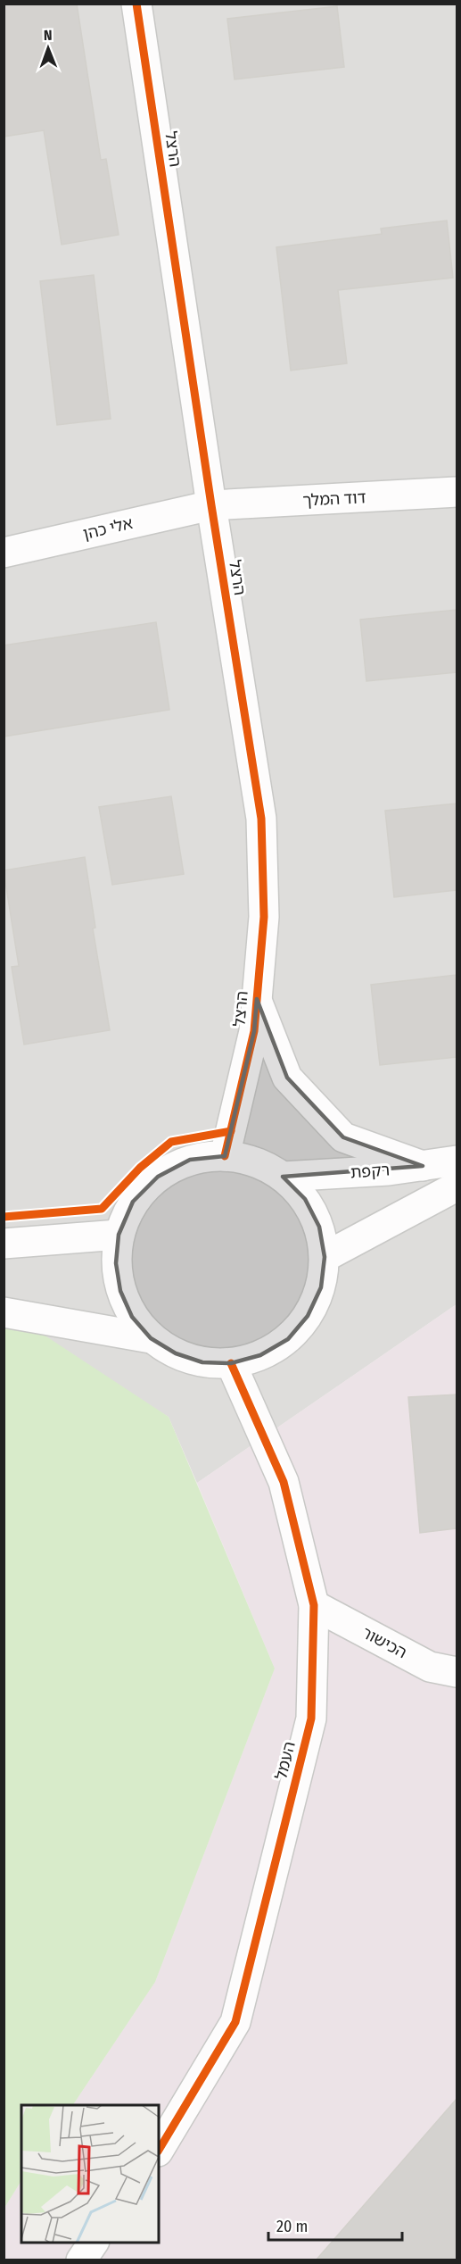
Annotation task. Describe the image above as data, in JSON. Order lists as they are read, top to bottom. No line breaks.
{"streets":{"street":["הרצל","דוד המלך","אלי כהן","רקפת","הכישור","העמל"]},"crossings":[["הרצל","דוד המלך"],["הרצל","אלי כהן"],["דוד המלך","אלי כהן"],["הכישור","העמל"]],"scale_bar":"20 m","north":"top"}
